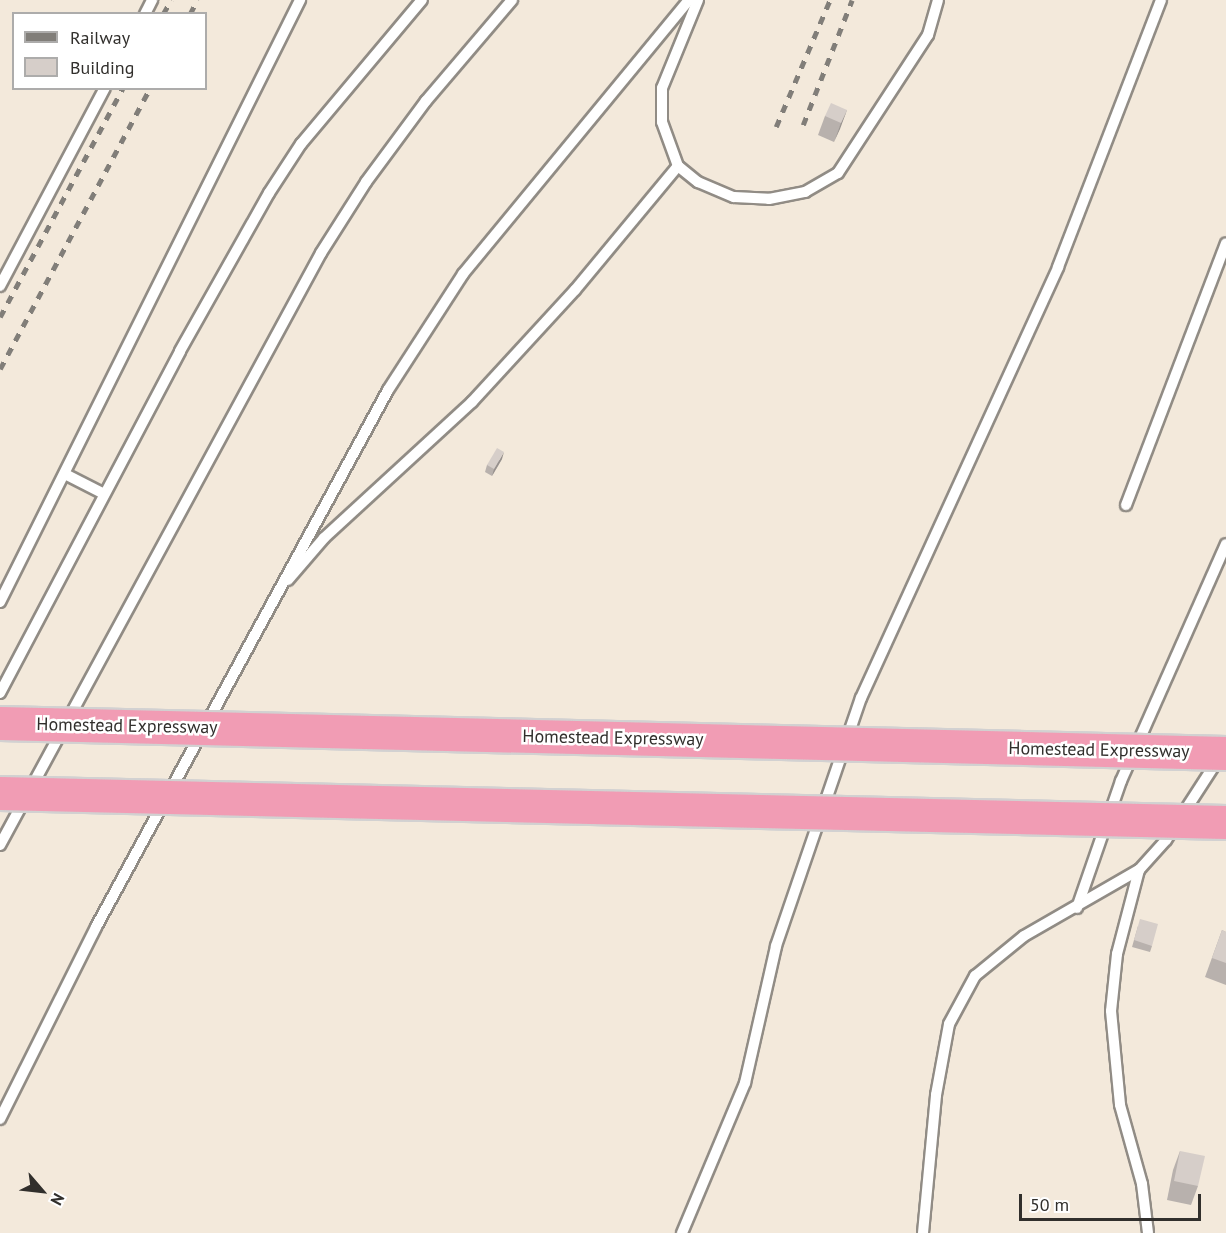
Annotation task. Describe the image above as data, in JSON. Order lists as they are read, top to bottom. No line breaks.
{"streets":{"highway":["Homestead Expressway"]},"legend":["Railway","Building"],"scale_bar":"50 m","north":"bottom right"}
